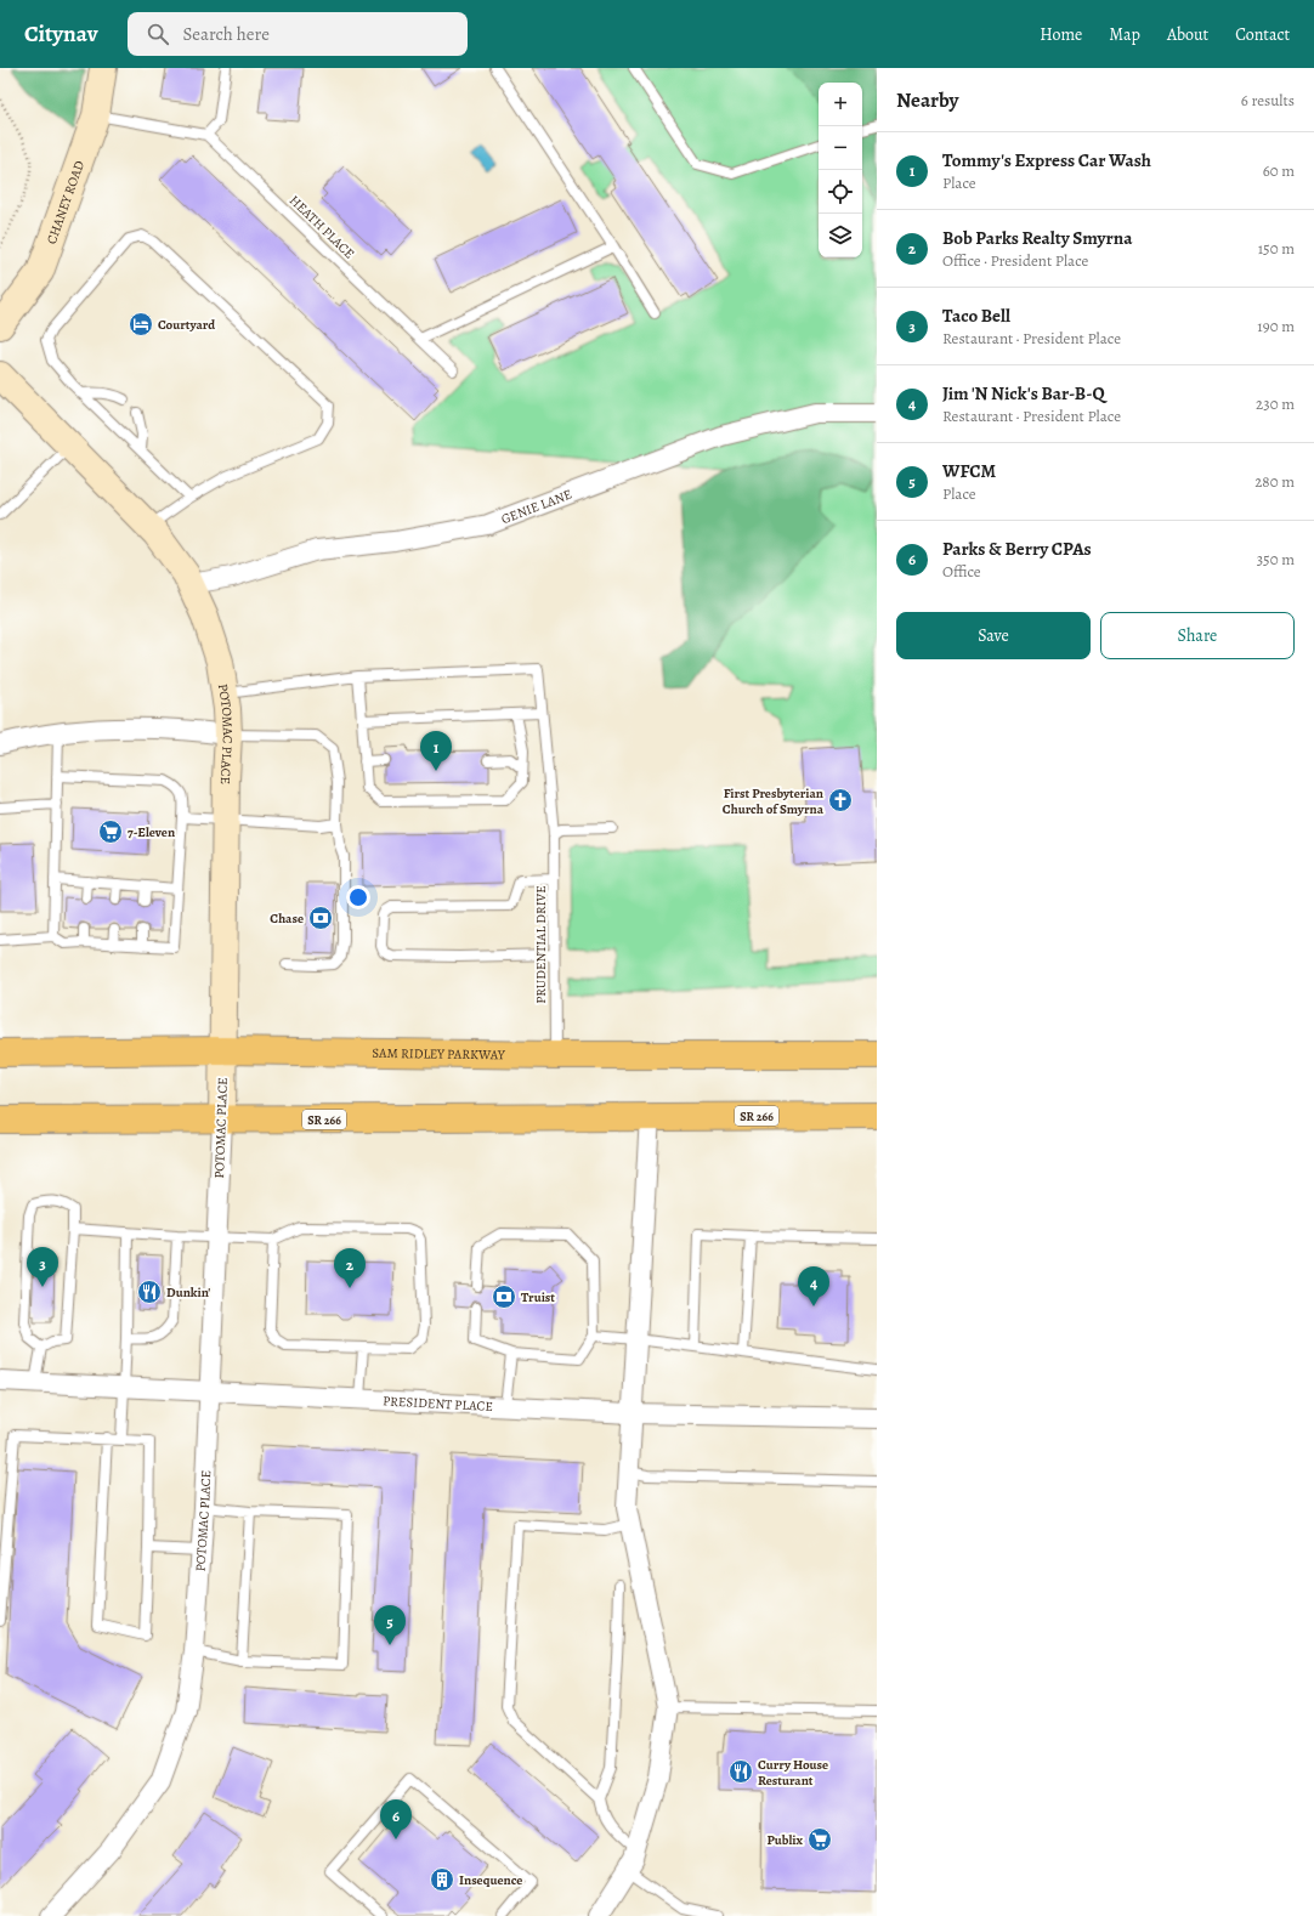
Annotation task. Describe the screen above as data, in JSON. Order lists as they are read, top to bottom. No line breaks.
{"streets":{"main road":["SAM RIDLEY PARKWAY","SR 266"],"street":["CHANEY ROAD","GENIE LANE","POTOMAC PLACE","PRESIDENT PLACE"],"lane":["HEATH PLACE","PRUDENTIAL DRIVE"]},"crossings":[["GENIE LANE","POTOMAC PLACE"],["POTOMAC PLACE","SAM RIDLEY PARKWAY"],["POTOMAC PLACE","SR 266"],["POTOMAC PLACE","PRESIDENT PLACE"],["PRUDENTIAL DRIVE","SAM RIDLEY PARKWAY"]],"places":{"hotel":["Courtyard"],"church":["First Presbyterian Church of Smyrna"],"supermarket":["7-Eleven","Publix"],"bank":["Chase","Truist"],"restaurant":["Dunkin'","Curry House Resturant"],"building":["Insequence"]},"page":{"header":"Citynav","search":"Search here","nav":["Home","Map","About","Contact"],"heading":["Nearby","6 results"],"map_buttons":["+","−"],"list":[{"mark":"1","name":"Tommy's Express Car Wash","note":"Place","value":"60 m"},{"mark":"2","name":"Bob Parks Realty Smyrna","note":"Office · President Place","value":"150 m"},{"mark":"3","name":"Taco Bell","note":"Restaurant · President Place","value":"190 m"},{"mark":"4","name":"Jim 'N Nick's Bar-B-Q","note":"Restaurant · President Place","value":"230 m"},{"mark":"5","name":"WFCM","note":"Place","value":"280 m"},{"mark":"6","name":"Parks & Berry CPAs","note":"Office","value":"350 m"}],"buttons":["Save","Share"],"pins":["1","3","2","4","5","6"]}}
